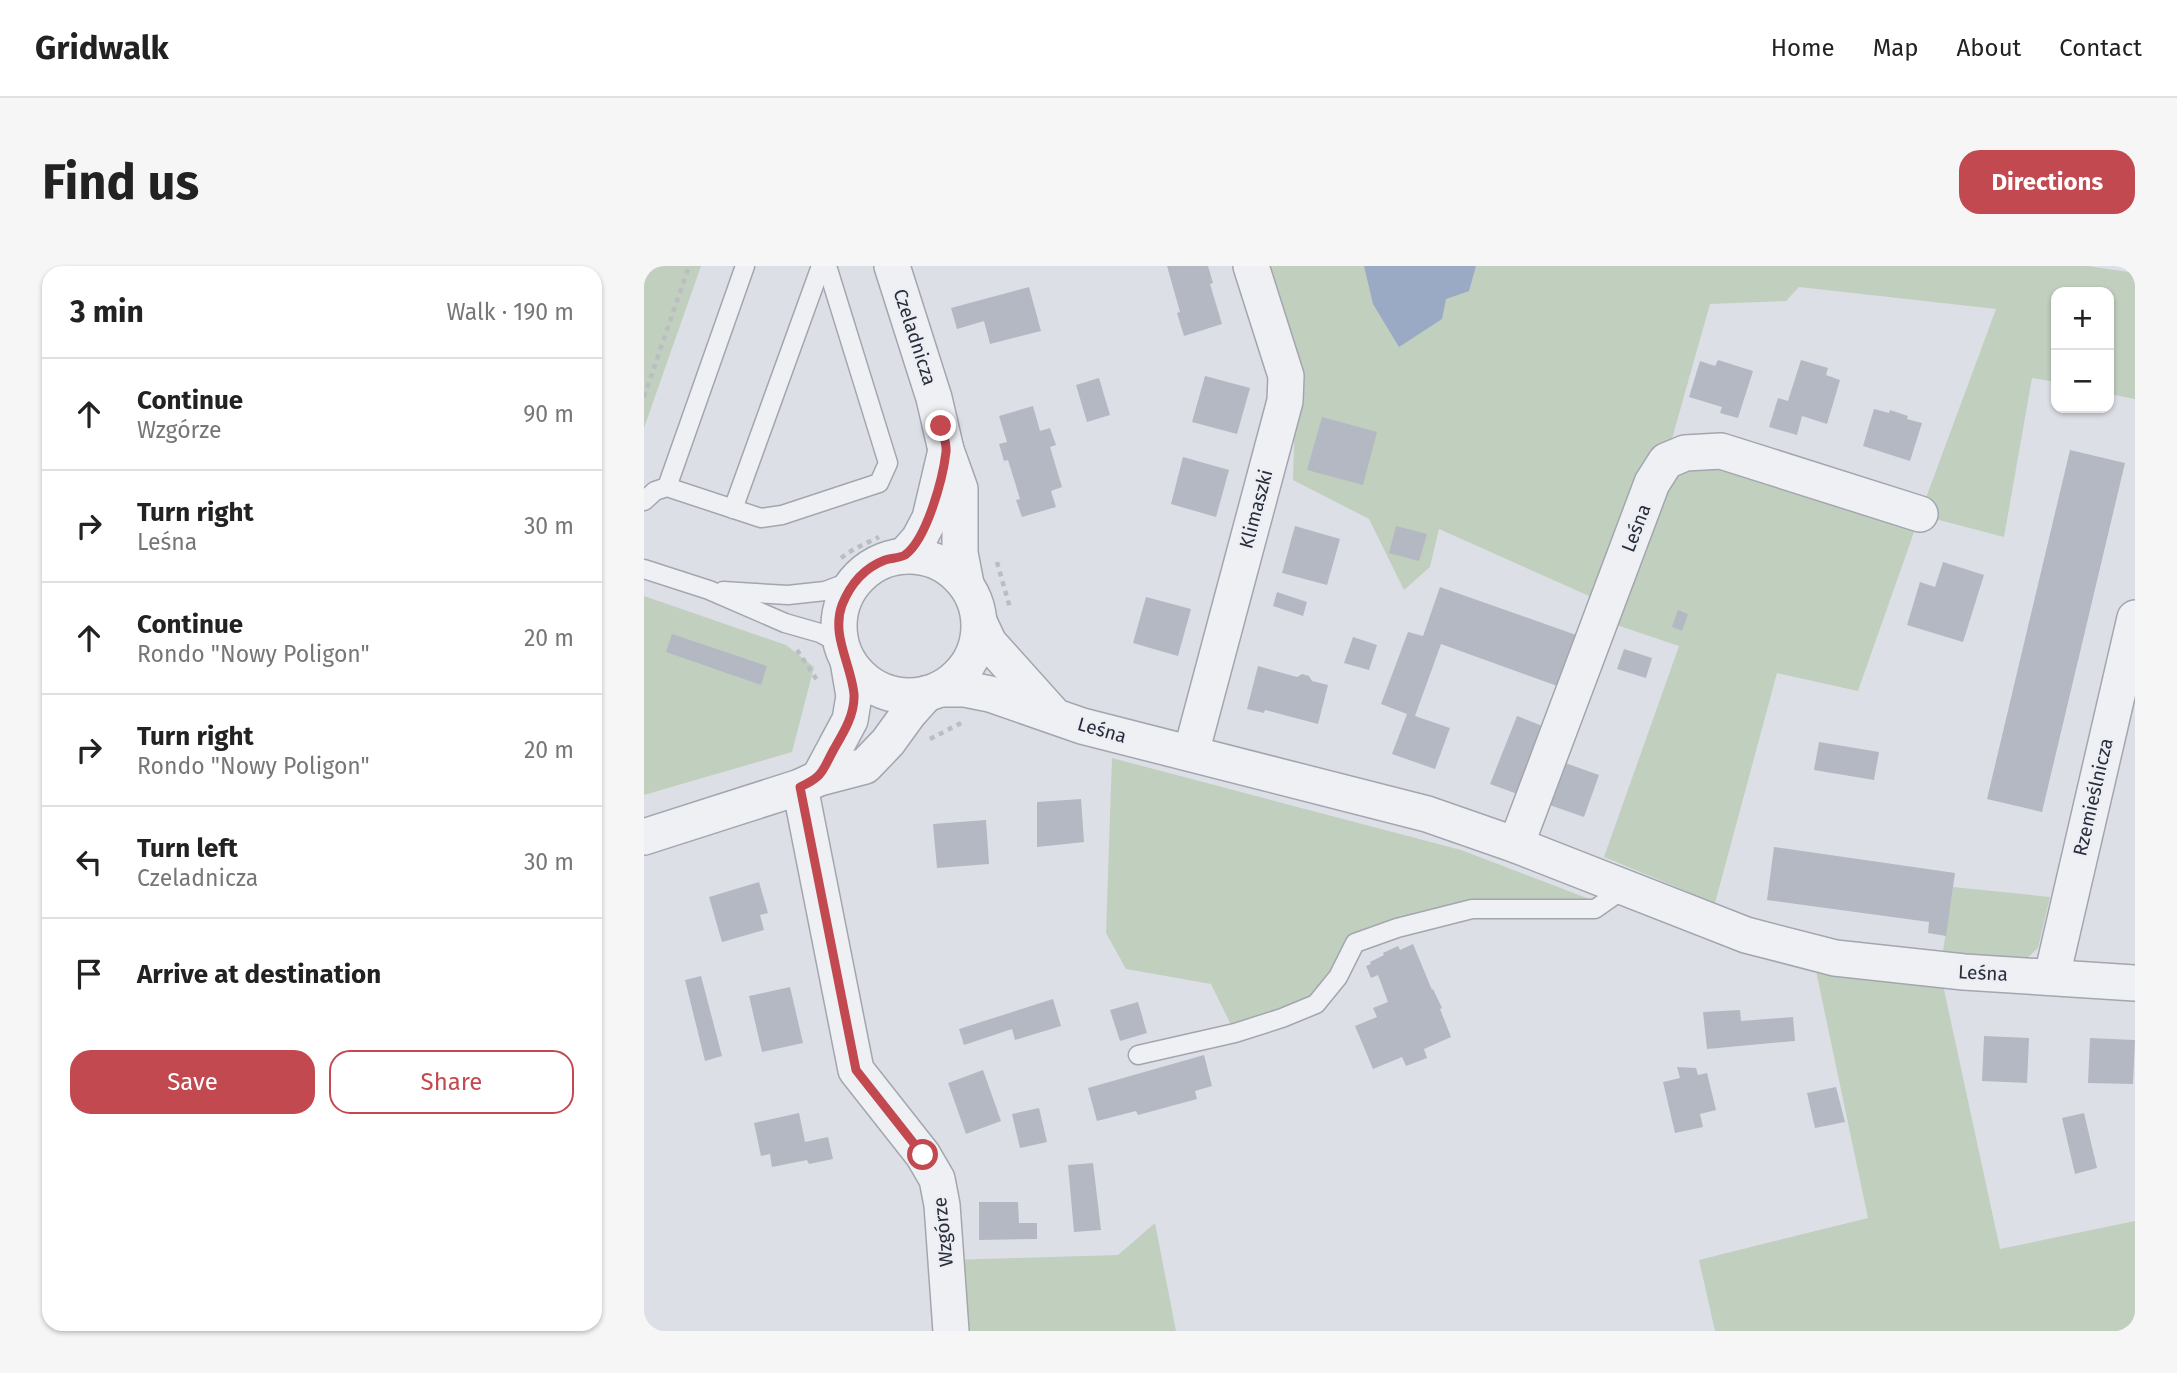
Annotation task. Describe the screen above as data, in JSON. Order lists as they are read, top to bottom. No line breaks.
{"streets":{"street":["Czeladnicza","Klimaszki","Leśna","Rzemieślnicza","Wzgórze"]},"crossings":[["Czeladnicza","Leśna"],["Klimaszki","Leśna"],["Leśna","Rzemieślnicza"]],"page":{"header":"Gridwalk","nav":["Home","Map","About","Contact"],"buttons":["Directions",["Save","Share"]],"title":"Find us","heading":["3 min","Walk · 190 m"],"map_buttons":["+","−"],"list":[["Continue","Wzgórze","90 m"],["Turn right","Leśna","30 m"],["Continue","Rondo \"Nowy Poligon\"","20 m"],["Turn right","Rondo \"Nowy Poligon\"","20 m"],["Turn left","Czeladnicza","30 m"],"Arrive at destination"]}}
